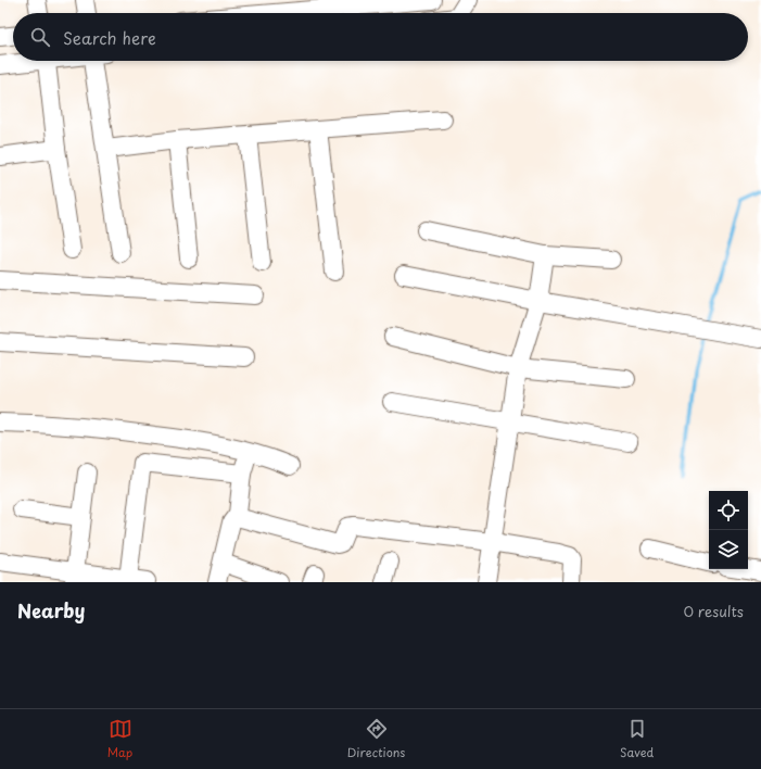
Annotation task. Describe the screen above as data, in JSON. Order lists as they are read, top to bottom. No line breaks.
{"page":{"search":"Search here","heading":["Nearby","0 results"],"nav":["Map","Directions","Saved"]}}
